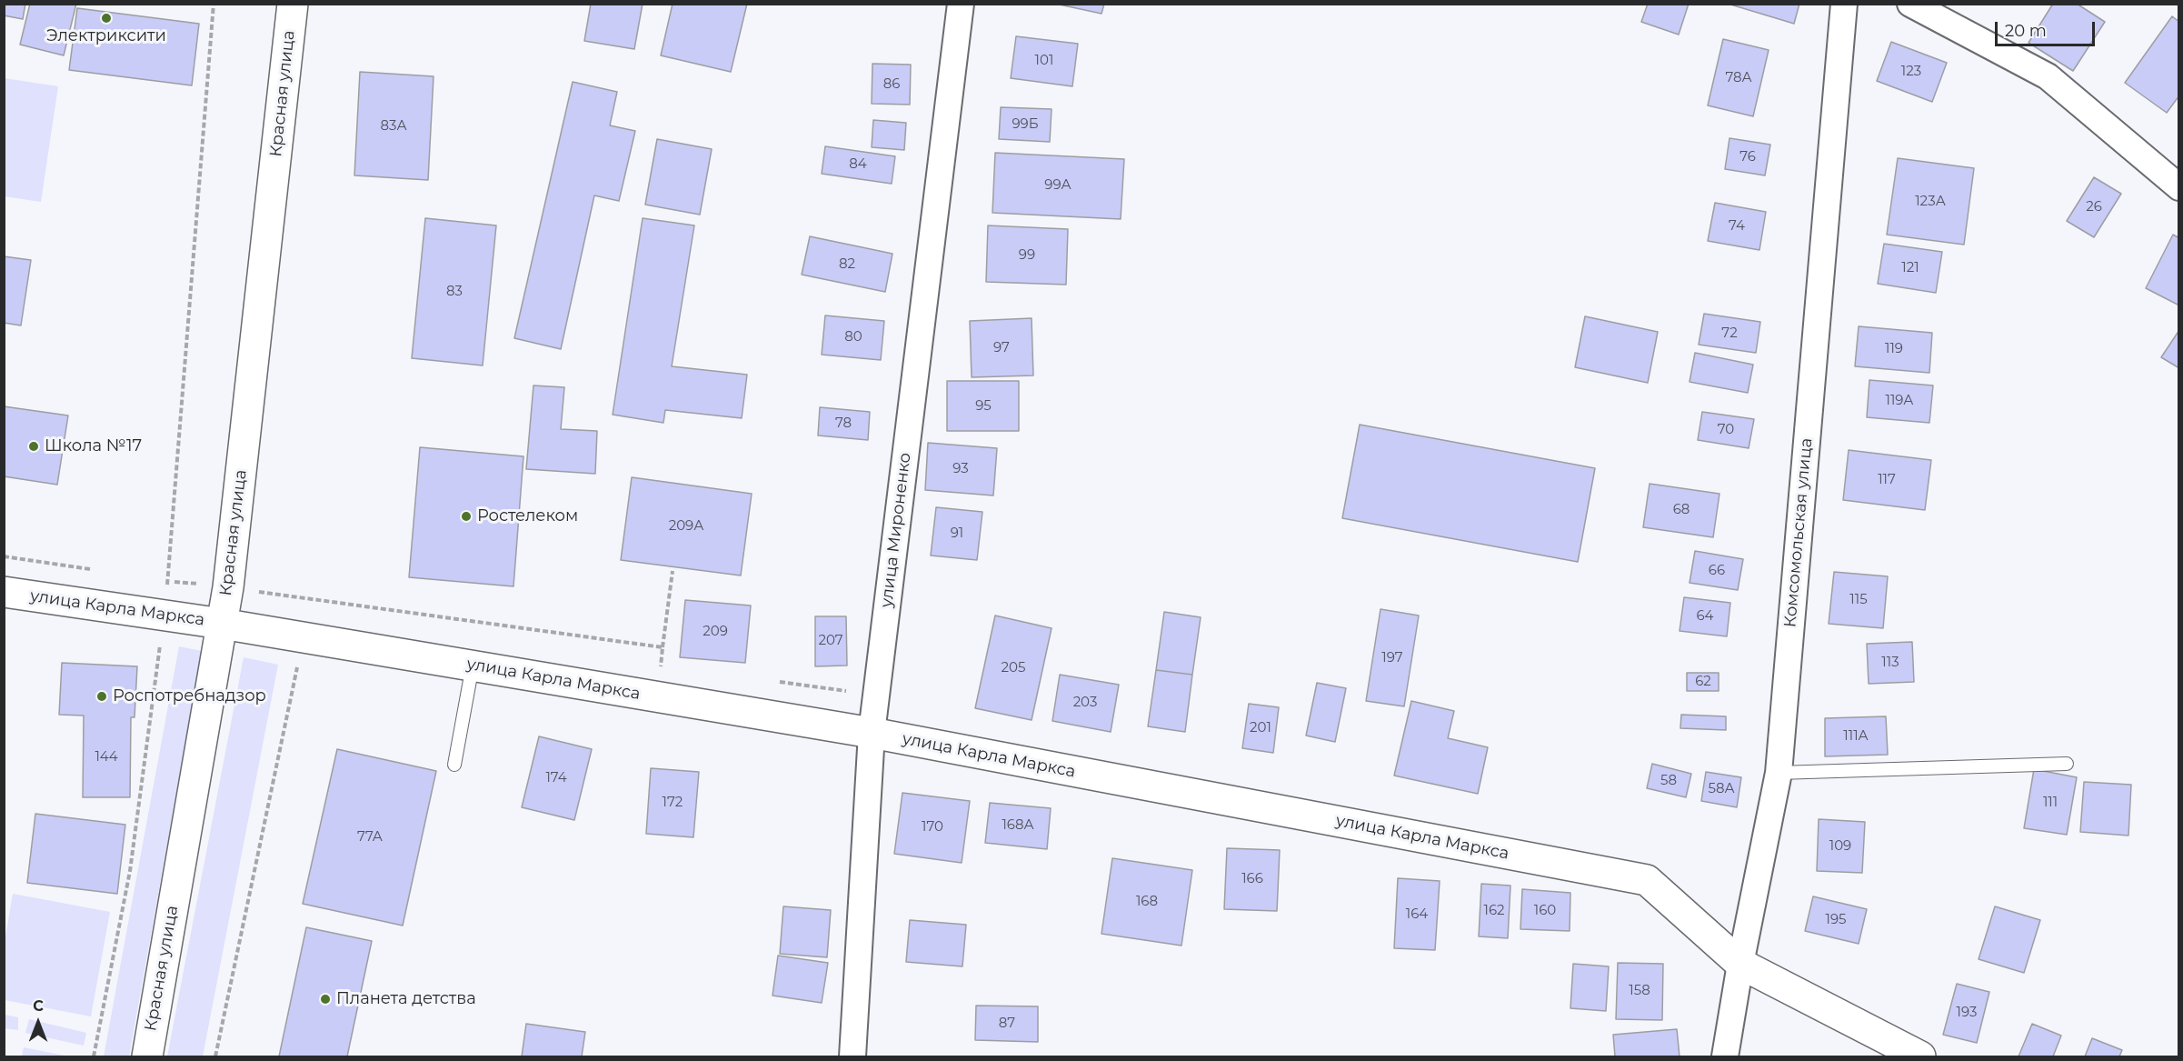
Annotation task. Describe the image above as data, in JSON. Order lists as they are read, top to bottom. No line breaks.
{"streets":{"main road":["Красная улица","улица Карла Маркса"],"street":["улица Мироненко","Комсомольская улица"]},"crossings":[["Красная улица","улица Карла Маркса"],["улица Мироненко","улица Карла Маркса"],["Комсомольская улица","улица Карла Маркса"]],"places":["Электриксити","Школа №17","Ростелеком","Роспотребнадзор","Планета детства"],"house_numbers":["101","123","78А","86","99Б","83А","76","84","99А","123А","26","74","99","82","121","83","72","80","97","119","119А","95","78","70","93","117","68","209А","91","66","115","64","209","207","197","113","205","62","203","201","111А","144","174","58","58А","172","111","168А","170","77А","109","166","168","162","160","164","195","158","193","87"],"scale_bar":"20 m","north":"top"}
